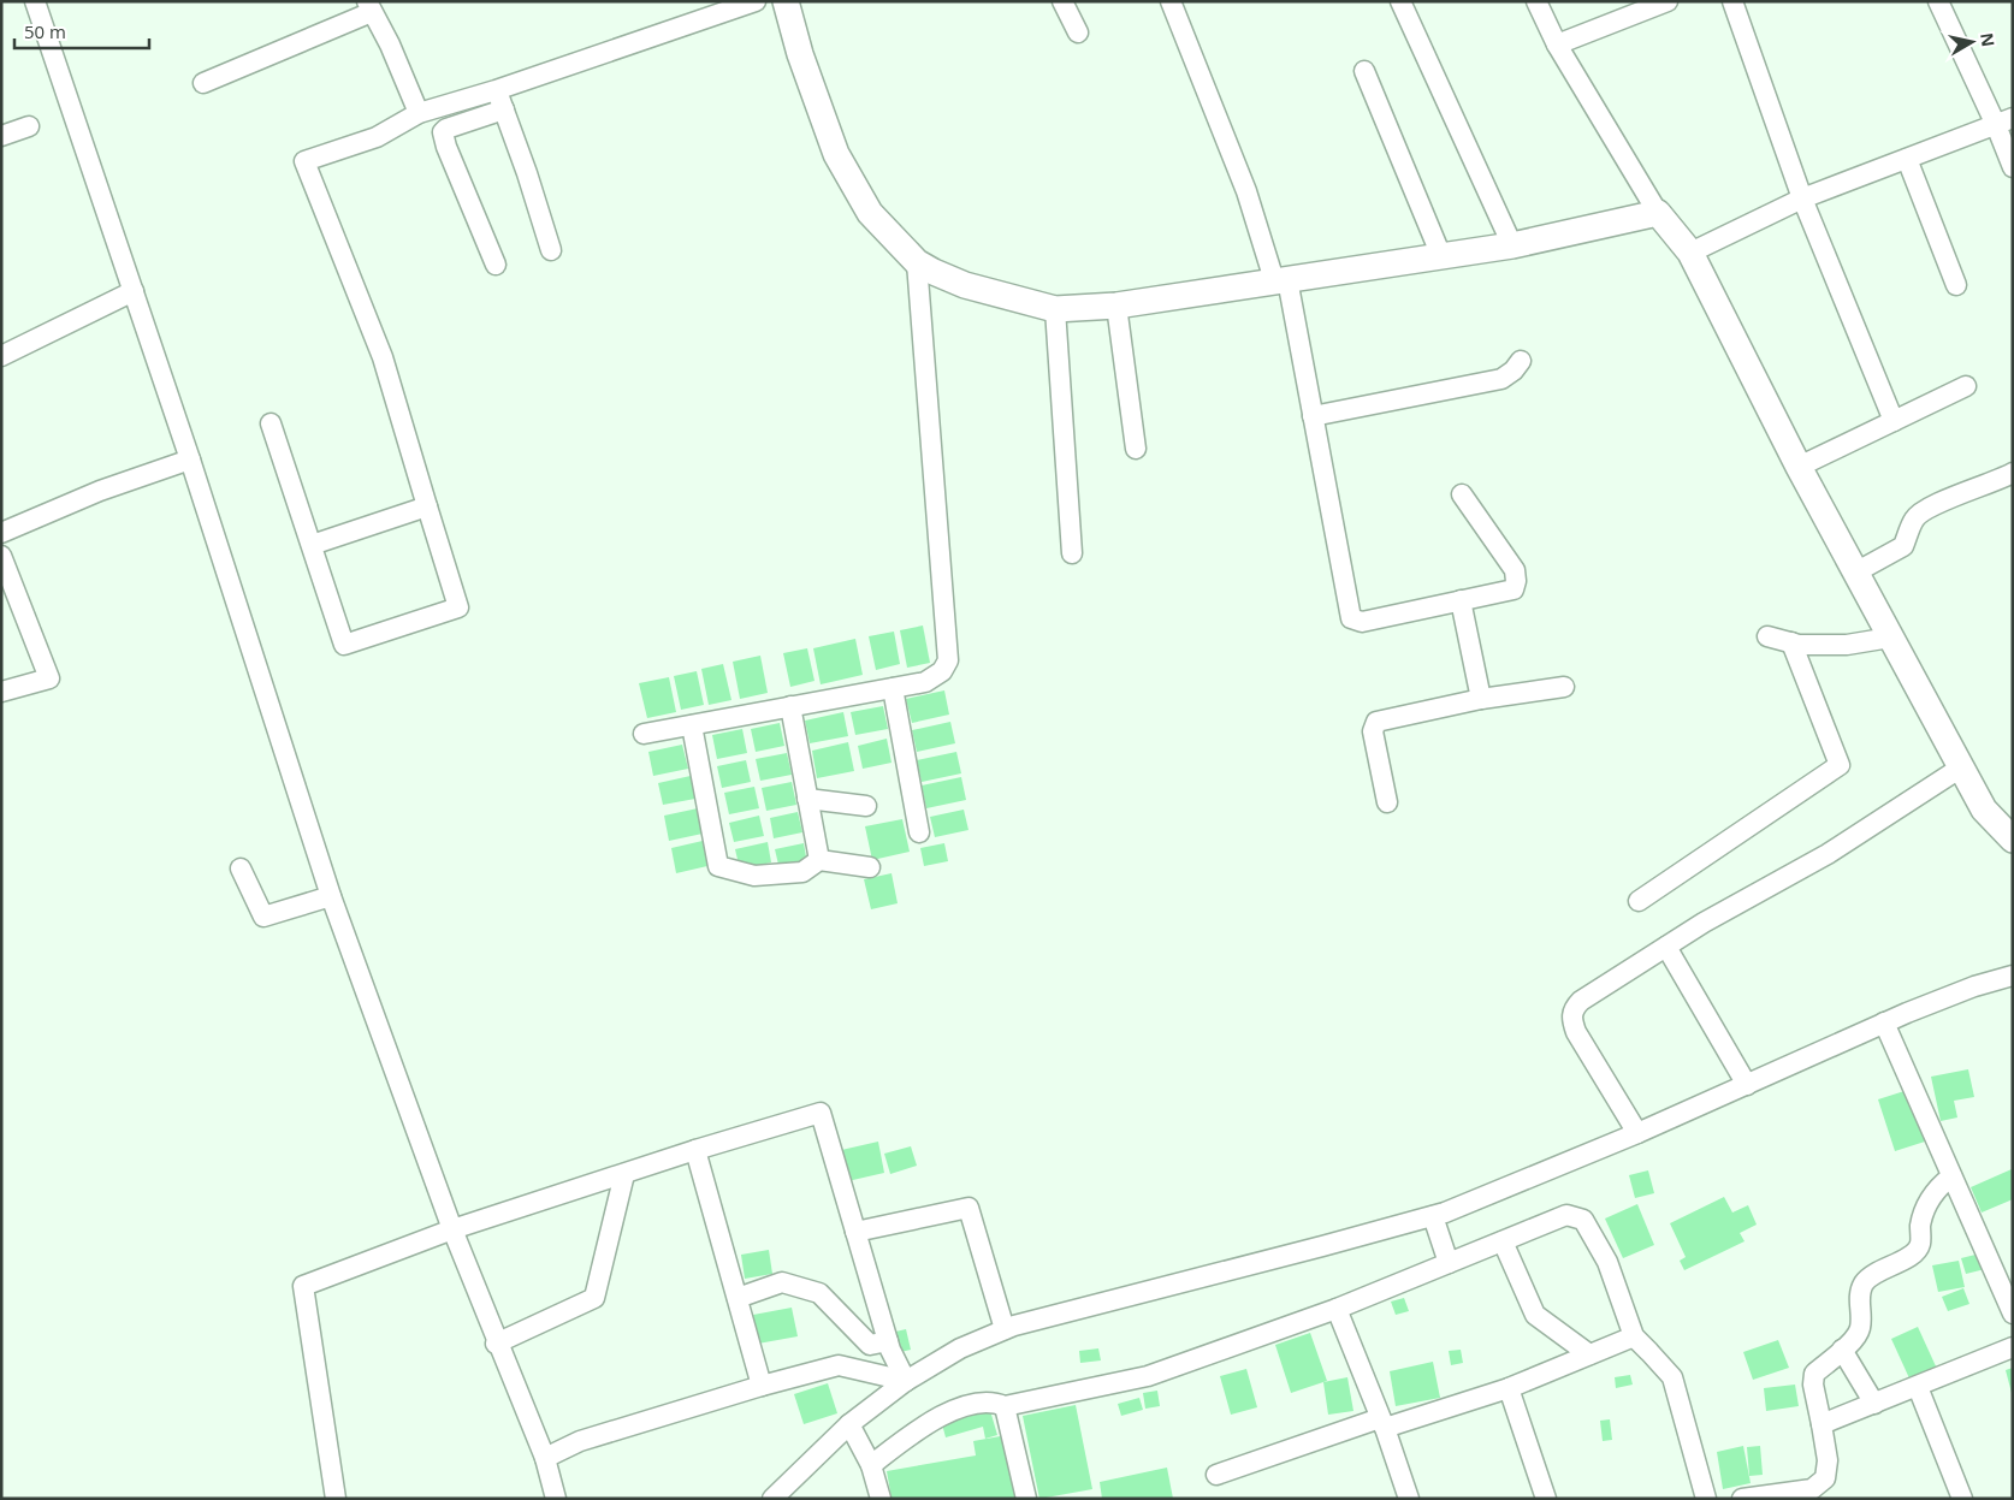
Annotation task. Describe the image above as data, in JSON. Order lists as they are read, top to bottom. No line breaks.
{"scale_bar":"50 m","north":"right"}
